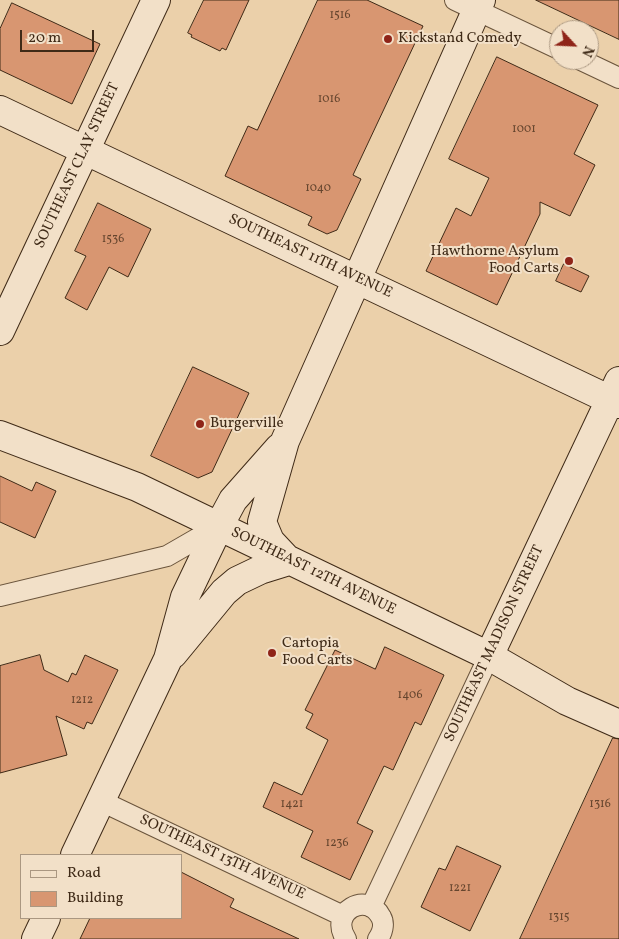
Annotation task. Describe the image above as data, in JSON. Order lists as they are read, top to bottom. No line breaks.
{"streets":{"main road":["SOUTHEAST CLAY STREET","SOUTHEAST 11TH AVENUE","SOUTHEAST 12TH AVENUE","SOUTHEAST MADISON STREET"],"street":["SOUTHEAST 13TH AVENUE"]},"crossings":[["SOUTHEAST CLAY STREET","SOUTHEAST 11TH AVENUE"],["SOUTHEAST 11TH AVENUE","SOUTHEAST MADISON STREET"],["SOUTHEAST 12TH AVENUE","SOUTHEAST MADISON STREET"]],"places":["Kickstand Comedy","Hawthorne Asylum Food Carts","Burgerville","Cartopia Food Carts"],"house_numbers":["1516","1016","1001","1040","1536","1406","1212","1421","1316","1236","1221","1315"],"legend":["Road","Building"],"scale_bar":"20 m","north":"bottom right"}
